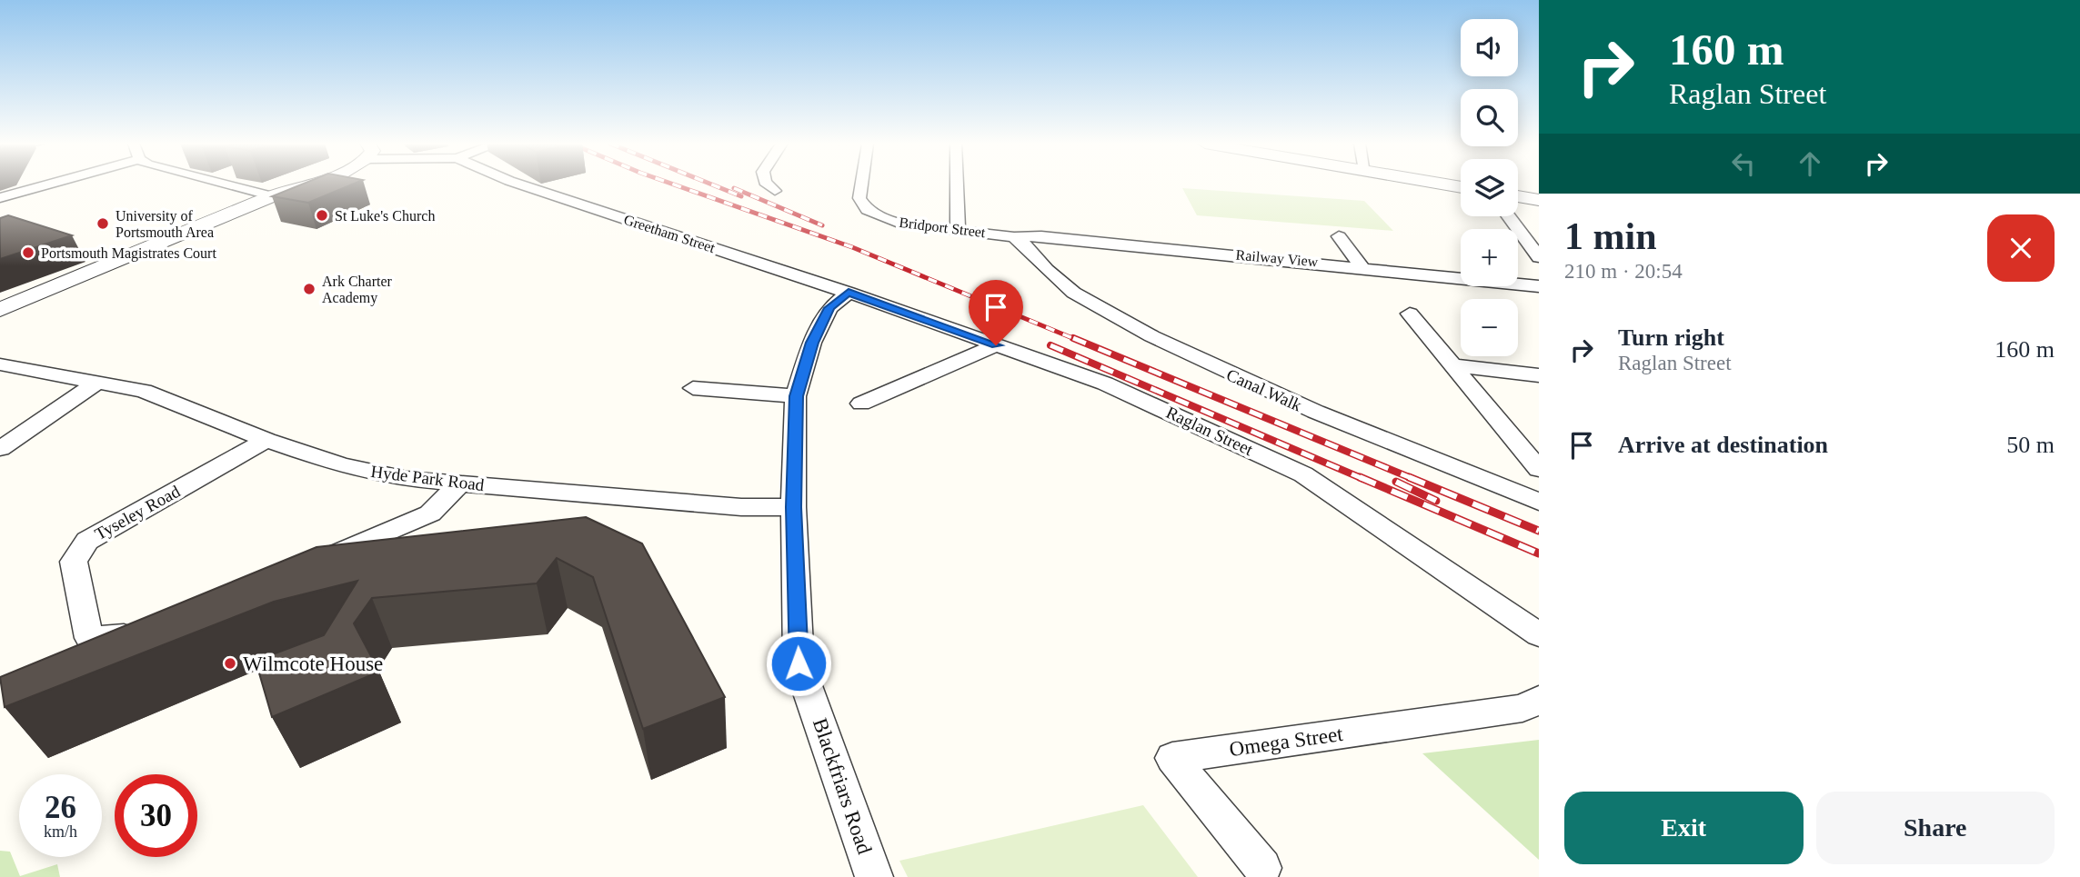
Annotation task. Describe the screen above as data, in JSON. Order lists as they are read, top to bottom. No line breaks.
{"streets":{"street":["Bridport Street","Greetham Street","Railway View","Canal Walk","Raglan Street","Hyde Park Road","Tyseley Road","Omega Street","Blackfriars Road"]},"crossings":[["Bridport Street","Railway View"],["Bridport Street","Canal Walk"],["Greetham Street","Raglan Street"],["Greetham Street","Blackfriars Road"],["Railway View","Canal Walk"],["Raglan Street","Blackfriars Road"],["Hyde Park Road","Tyseley Road"],["Hyde Park Road","Blackfriars Road"]],"places":["St Luke's Church","University of Portsmouth Area","Portsmouth Magistrates Court","Ark Charter Academy","Wilmcote House"],"page":{"turn":["160 m","Raglan Street"],"map_buttons":["+","−"],"heading":["1 min","210 m · 20:54"],"list":[{"name":"Turn right","note":"Raglan Street","value":"160 m"},{"name":"Arrive at destination","value":"50 m"}],"speed":"26 km/h","limit":"30","buttons":["Exit","Share"]}}
